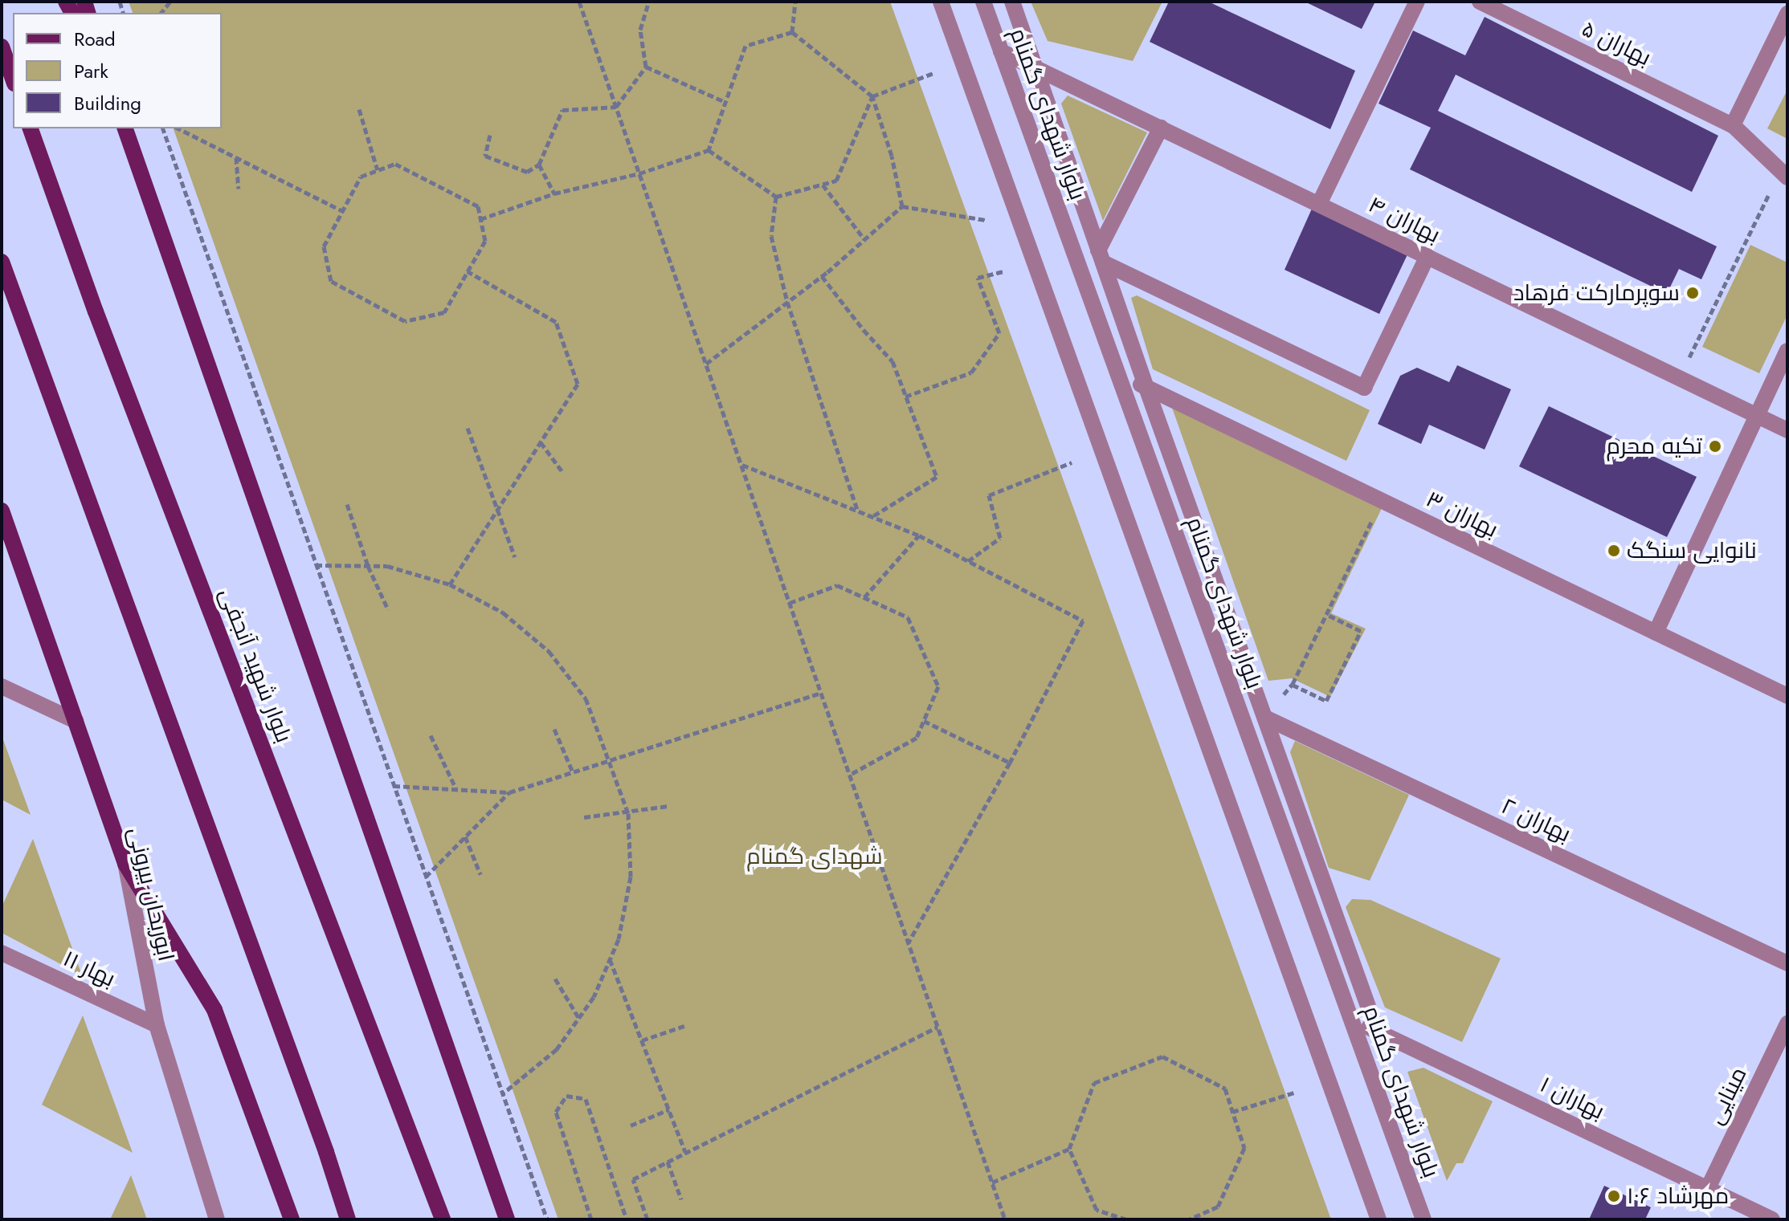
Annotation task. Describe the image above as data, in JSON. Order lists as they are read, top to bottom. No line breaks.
{"streets":{"main road":["بلوار شهید آنجفی","ابوریحان بیرونی"],"street":["بهاران ۵","بلوار شهدای گمنام","بهاران ۴","بهاران ۳","بهاران ۲","بهار ۱۱","مینایی","بهاران ۱"]},"crossings":[["بلوار شهدای گمنام","بهاران ۴"],["بلوار شهدای گمنام","بهاران ۳"],["بلوار شهدای گمنام","بهاران ۱"],["ابوریحان بیرونی","بهار ۱۱"],["مینایی","بهاران ۱"]],"parks":["شهدای گمنام"],"places":["سوپرمارکت فرهاد","تکیه محرم","نانوایی سنگک","مهرشاد ۱۰۶"],"legend":["Road","Park","Building"]}
